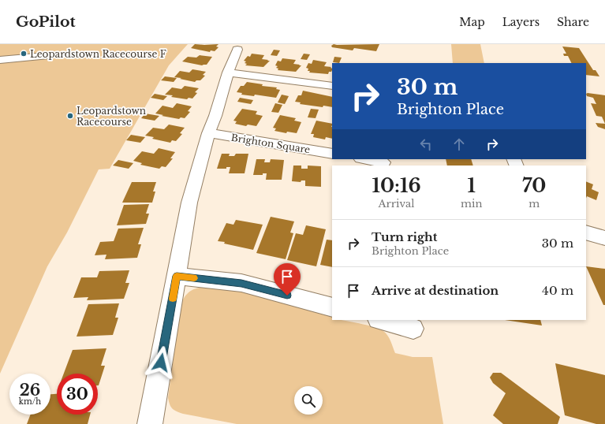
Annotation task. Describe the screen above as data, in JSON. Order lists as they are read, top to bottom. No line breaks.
{"streets":{"street":["Brighton Square"]},"places":["Leopardstown Racecourse F","Leopardstown Racecourse"],"page":{"header":"GoPilot","nav":["Map","Layers","Share"],"turn":["30 m","Brighton Place"],"eta":["10:16","Arrival","1","min","70","m"],"list":[{"name":"Turn right","note":"Brighton Place","value":"30 m"},{"name":"Arrive at destination","value":"40 m"}],"speed":"26 km/h","limit":"30"}}
